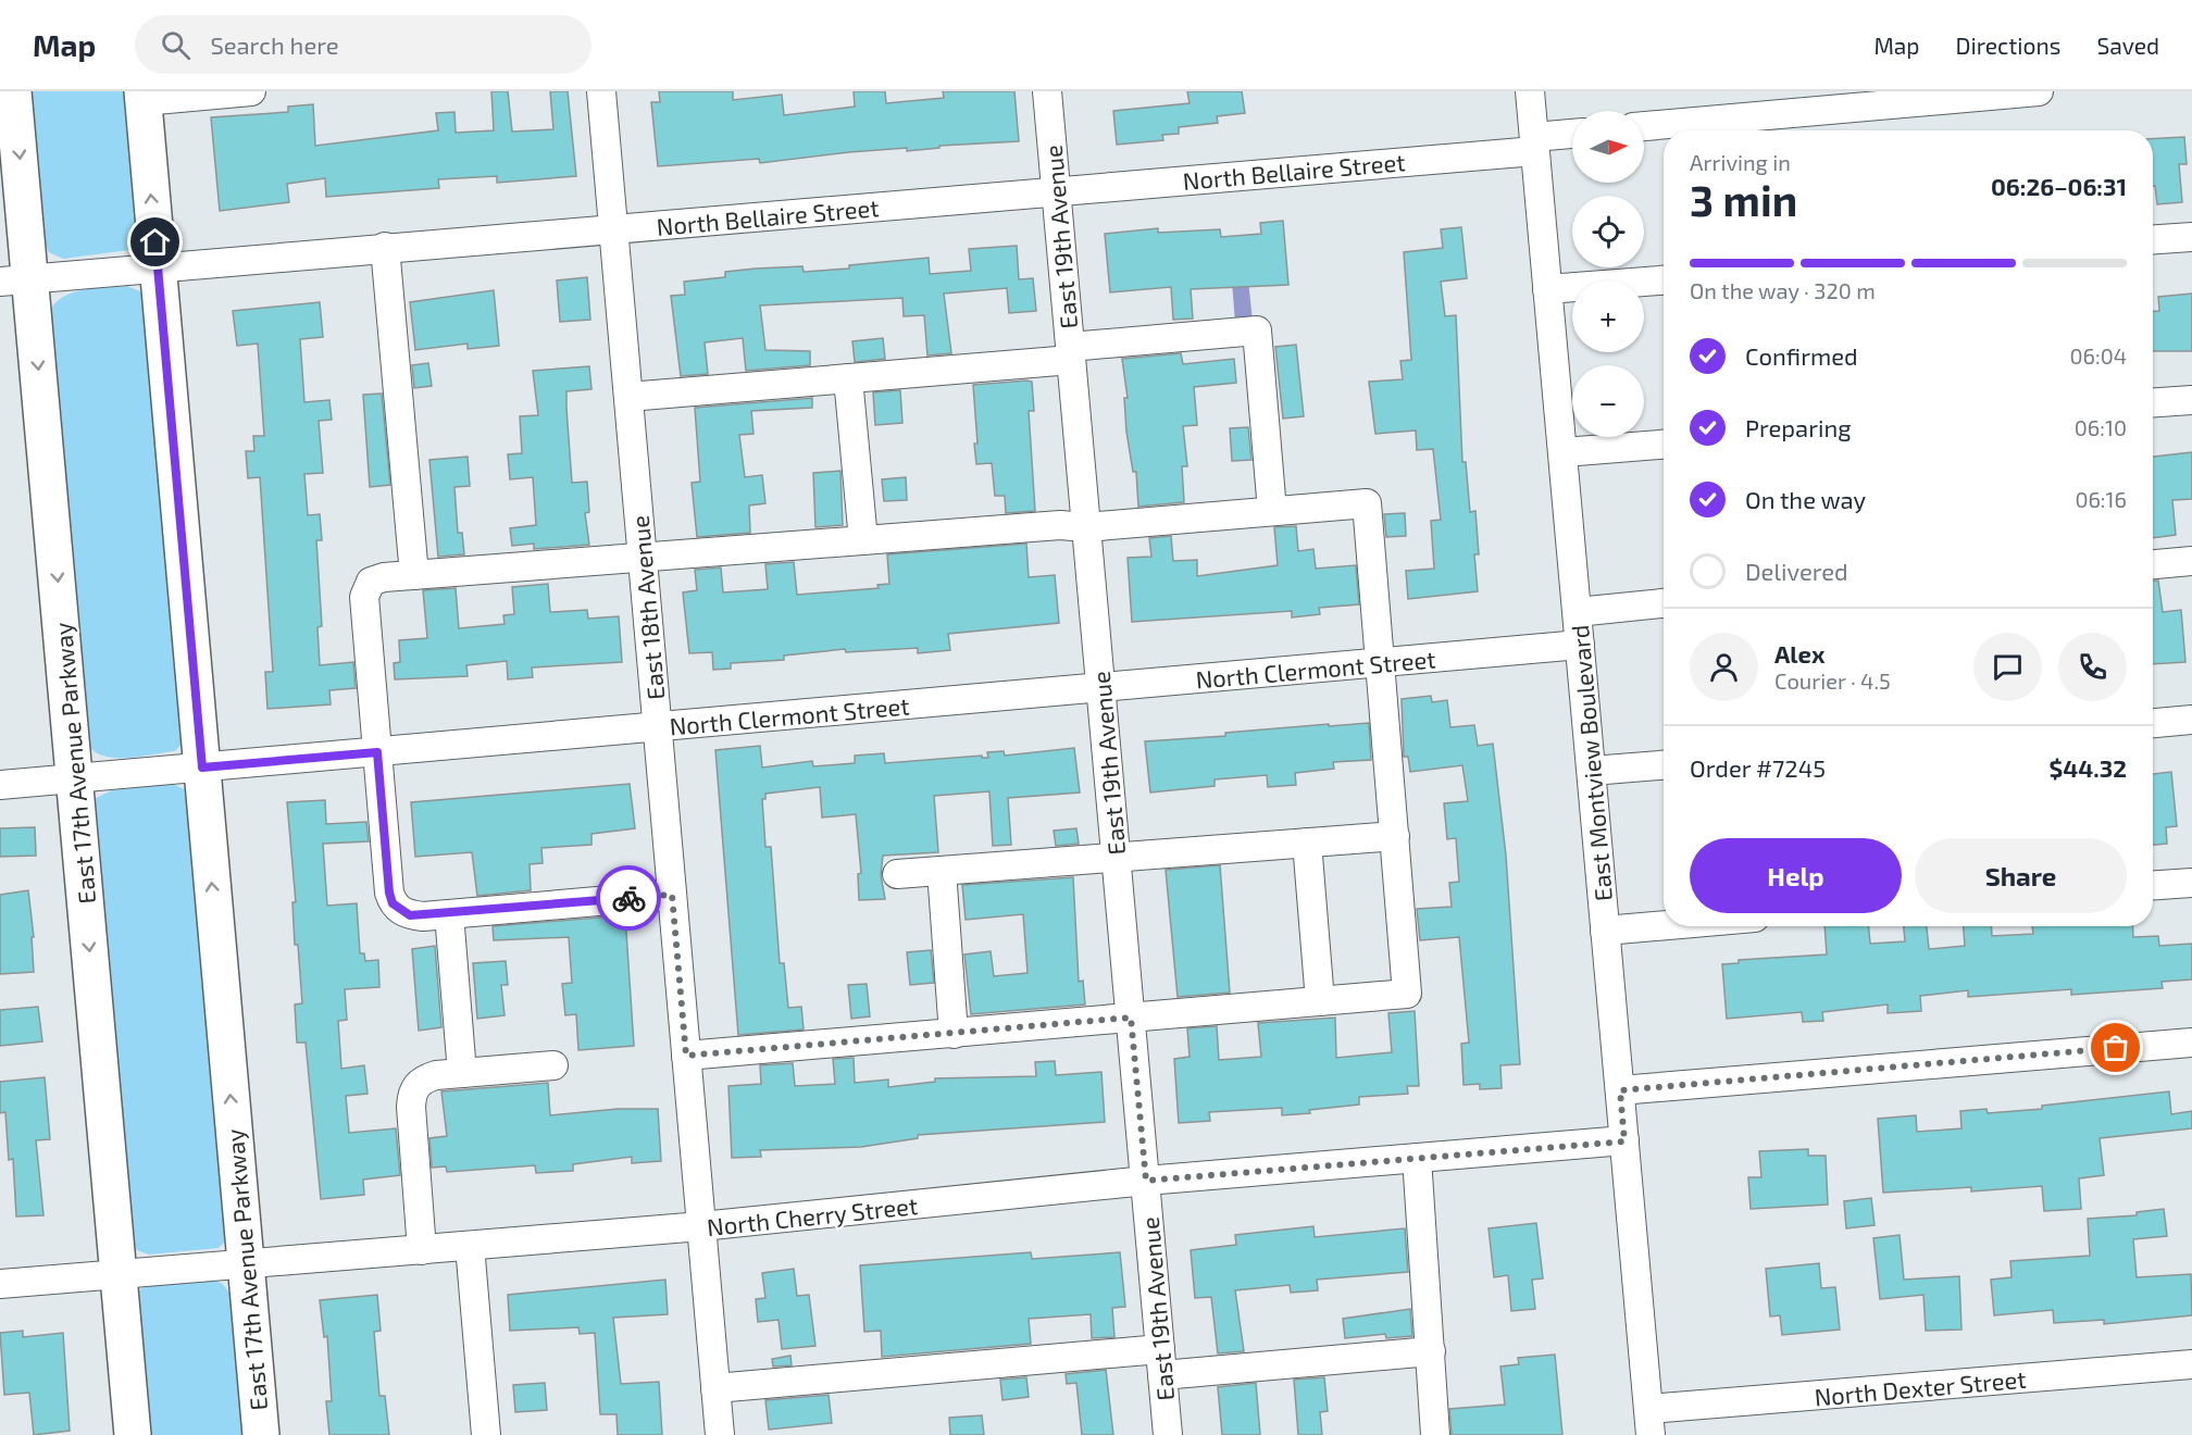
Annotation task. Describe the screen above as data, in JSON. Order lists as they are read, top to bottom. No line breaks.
{"streets":{"main road":["East 17th Avenue Parkway"],"street":["North Bellaire Street","East 19th Avenue","East 18th Avenue","North Clermont Street","East Montview Boulevard","North Cherry Street","North Dexter Street"]},"crossings":[["North Bellaire Street","East 19th Avenue"],["North Bellaire Street","East 18th Avenue"],["North Bellaire Street","East 17th Avenue Parkway"],["North Bellaire Street","East Montview Boulevard"],["East 19th Avenue","North Clermont Street"],["East 19th Avenue","North Cherry Street"],["East 18th Avenue","North Clermont Street"],["East 18th Avenue","North Cherry Street"],["North Clermont Street","East 17th Avenue Parkway"],["North Clermont Street","East Montview Boulevard"],["East 17th Avenue Parkway","North Cherry Street"],["East Montview Boulevard","North Cherry Street"],["East Montview Boulevard","North Dexter Street"]],"north":"right","page":{"header":"Map","search":"Search here","nav":["Map","Directions","Saved"],"map_buttons":["+","−"],"heading":["3 min","Arriving in","06:26–06:31"],"panel":["Alex","Courier · 4.5","Order #7245","$44.32"],"bar":"On the way · 320 m","list":[["Confirmed","06:04"],["Preparing","06:10"],["On the way","06:16"],"Delivered"],"buttons":["Help","Share"]}}
